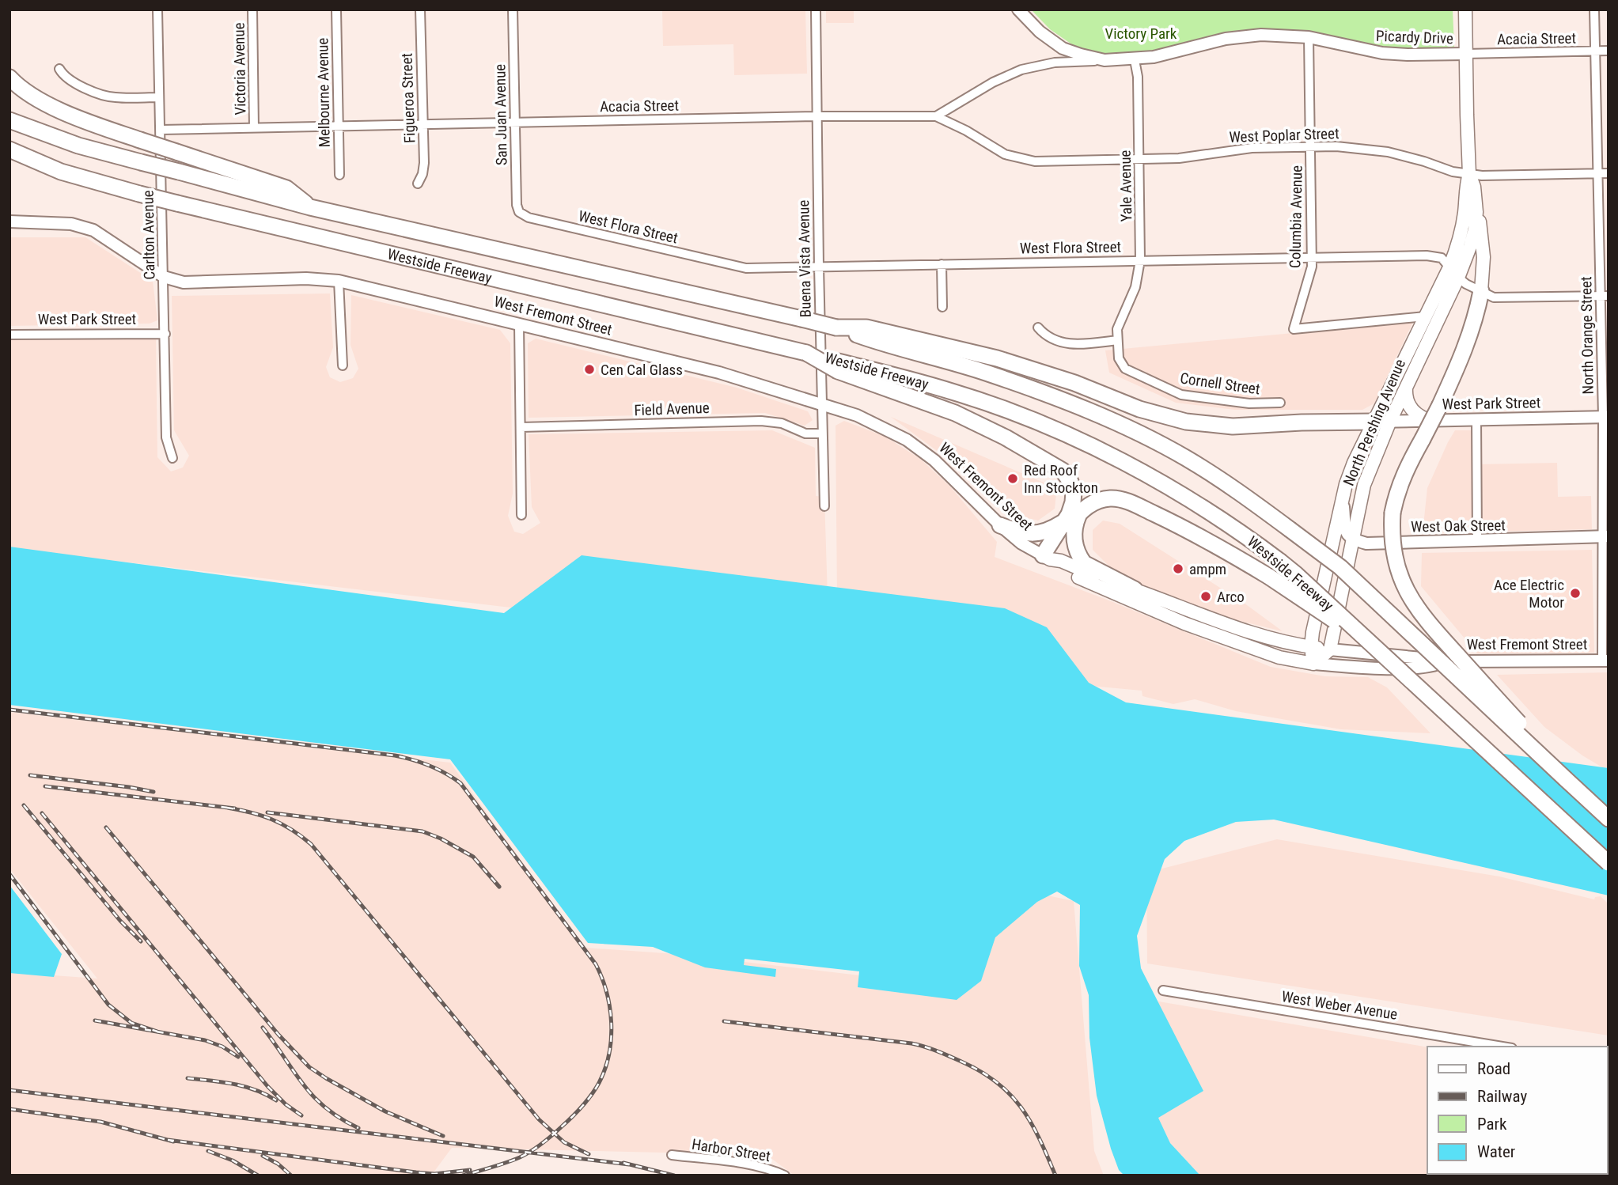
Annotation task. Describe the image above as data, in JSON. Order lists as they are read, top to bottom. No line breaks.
{"streets":{"highway":["Westside Freeway"],"main road":["West Fremont Street","North Pershing Avenue"],"street":["Picardy Drive","Acacia Street","Victoria Avenue","Melbourne Avenue","Figueroa Street","San Juan Avenue","West Poplar Street","Yale Avenue","Columbia Avenue","West Flora Street","Carlton Avenue","Buena Vista Avenue","West Park Street","North Orange Street","Cornell Street","Field Avenue","West Oak Street","West Weber Avenue","Harbor Street"]},"crossings":[["Picardy Drive","Acacia Street"],["Picardy Drive","Yale Avenue"],["Picardy Drive","Columbia Avenue"],["Picardy Drive","North Pershing Avenue"],["Acacia Street","Victoria Avenue"],["Acacia Street","Melbourne Avenue"],["Acacia Street","Figueroa Street"],["Acacia Street","San Juan Avenue"],["Acacia Street","West Poplar Street"],["Acacia Street","Carlton Avenue"],["Acacia Street","Buena Vista Avenue"],["Acacia Street","North Orange Street"],["Acacia Street","North Pershing Avenue"],["San Juan Avenue","West Flora Street"],["West Poplar Street","Yale Avenue"],["West Poplar Street","Columbia Avenue"],["West Poplar Street","North Orange Street"],["West Poplar Street","North Pershing Avenue"],["Yale Avenue","West Flora Street"],["Yale Avenue","Cornell Street"],["Columbia Avenue","West Flora Street"],["Columbia Avenue","North Pershing Avenue"],["West Flora Street","Buena Vista Avenue"],["West Flora Street","North Orange Street"],["West Flora Street","North Pershing Avenue"],["Carlton Avenue","West Fremont Street"],["Carlton Avenue","West Park Street"],["Buena Vista Avenue","West Fremont Street"],["Buena Vista Avenue","Field Avenue"],["West Fremont Street","North Orange Street"],["West Fremont Street","North Pershing Avenue"],["West Park Street","North Orange Street"],["West Park Street","North Pershing Avenue"],["North Orange Street","West Oak Street"],["North Pershing Avenue","West Oak Street"]],"parks":["Victory Park"],"places":["Cen Cal Glass","Red Roof Inn Stockton","ampm","Ace Electric Motor","Arco"],"legend":["Road","Railway","Park","Water"]}
